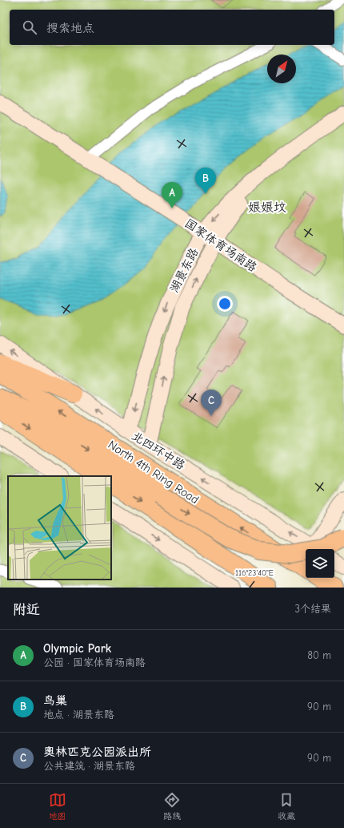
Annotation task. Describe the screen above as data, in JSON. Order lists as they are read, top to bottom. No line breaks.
{"streets":{"highway":["North 4th Ring Road"],"street":["国家体育场南路","湖景东路","北四环中路"]},"crossings":[["国家体育场南路","湖景东路"],["湖景东路","北四环中路"]],"districts":["娘娘坟"],"north":"top right","page":{"search":"搜索地点","pins":["B","A","C"],"heading":["附近","3个结果"],"list":[{"mark":"A","name":"Olympic Park","note":"公园 · 国家体育场南路","value":"80 m"},{"mark":"B","name":"鸟巢","note":"地点 · 湖景东路","value":"90 m"},{"mark":"C","name":"奥林匹克公园派出所","note":"公共建筑 · 湖景东路","value":"90 m"}],"nav":["地图","路线","收藏"]},"coordinates":["116°23'40\"E"]}
